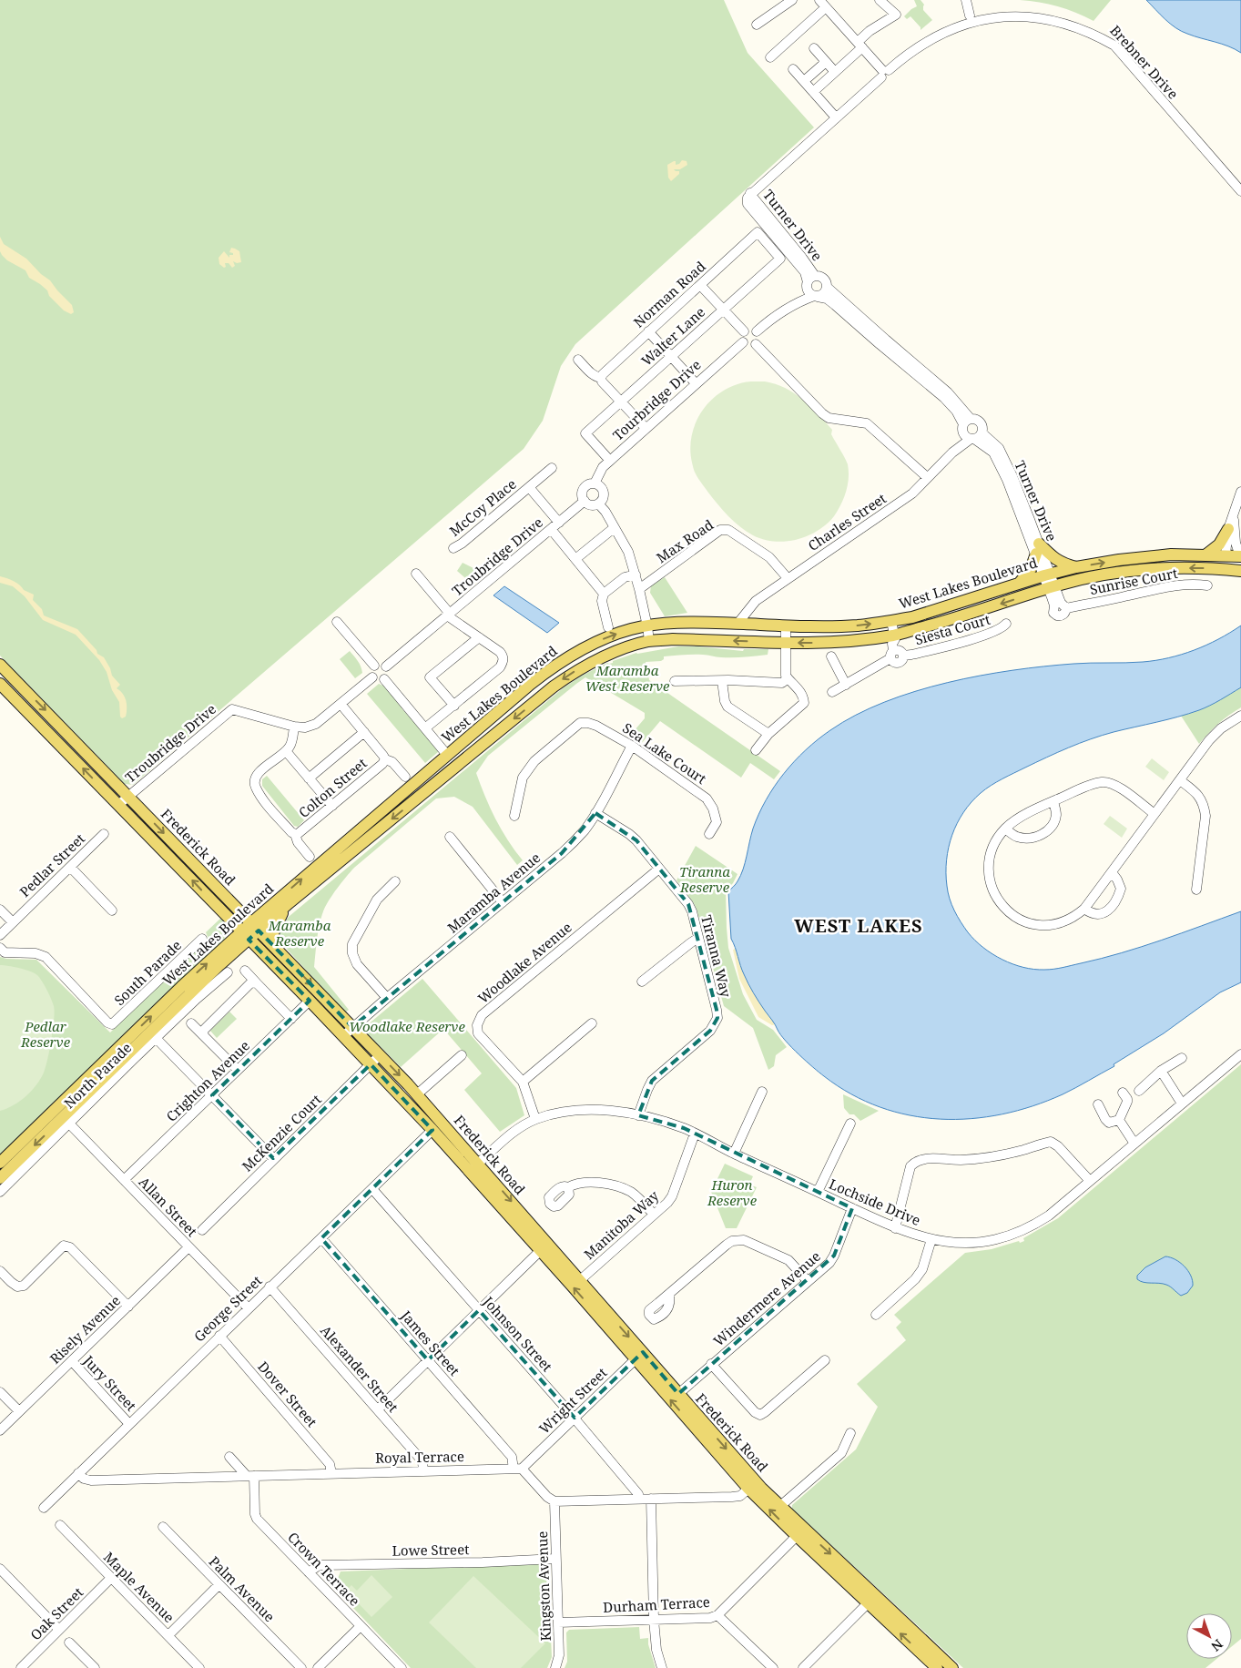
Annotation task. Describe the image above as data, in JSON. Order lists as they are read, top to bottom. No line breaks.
{"streets":{"main road":["West Lakes Boulevard","Frederick Road"],"street":["Brebner Drive","Turner Drive","Norman Road","Walter Lane","Tourbridge Drive","McCoy Place","Charles Street","Max Road","Troubridge Drive","Sunrise Court","Siesta Court","Sea Lake Court","Colton Street","Pedlar Street","Maramba Avenue","Tiranna Way","Woodlake Avenue","South Parade","North Parade","Crighton Avenue","McKenzie Court","Lochside Drive","Allan Street","Manitoba Way","Windermere Avenue","George Street","Risely Avenue","Johnson Street","James Street","Alexander Street","Jury Street","Dover Street","Wright Street","Royal Terrace","Lowe Street","Crown Terrace","Kingston Avenue","Maple Avenue","Palm Avenue","Durham Terrace","Oak Street"]},"crossings":[["Turner Drive","Charles Street"],["Turner Drive","Sunrise Court"],["Turner Drive","West Lakes Boulevard"],["Norman Road","Walter Lane"],["Walter Lane","Tourbridge Drive"],["Tourbridge Drive","Troubridge Drive"],["McCoy Place","Troubridge Drive"],["Charles Street","Max Road"],["Charles Street","West Lakes Boulevard"],["Troubridge Drive","Colton Street"],["Troubridge Drive","Frederick Road"],["Sunrise Court","West Lakes Boulevard"],["West Lakes Boulevard","Siesta Court"],["West Lakes Boulevard","Frederick Road"],["West Lakes Boulevard","North Parade"],["Sea Lake Court","Maramba Avenue"],["Frederick Road","Maramba Avenue"],["Frederick Road","Crighton Avenue"],["Frederick Road","McKenzie Court"],["Frederick Road","Lochside Drive"],["Frederick Road","Manitoba Way"],["Frederick Road","Windermere Avenue"],["Frederick Road","George Street"],["Frederick Road","Wright Street"],["Frederick Road","Durham Terrace"],["Maramba Avenue","Tiranna Way"],["Tiranna Way","Woodlake Avenue"],["Tiranna Way","Lochside Drive"],["Woodlake Avenue","Lochside Drive"],["North Parade","Allan Street"],["Crighton Avenue","Allan Street"],["Lochside Drive","Manitoba Way"],["Lochside Drive","Windermere Avenue"],["Allan Street","George Street"],["Allan Street","Risely Avenue"],["George Street","Johnson Street"],["George Street","James Street"],["George Street","Alexander Street"],["George Street","Jury Street"],["George Street","Dover Street"],["George Street","Royal Terrace"],["Risely Avenue","Jury Street"],["Johnson Street","Wright Street"],["James Street","Wright Street"],["James Street","Royal Terrace"],["Alexander Street","Royal Terrace"],["Dover Street","Royal Terrace"],["Wright Street","Royal Terrace"],["Royal Terrace","Crown Terrace"],["Lowe Street","Crown Terrace"],["Lowe Street","Kingston Avenue"],["Kingston Avenue","Durham Terrace"],["Maple Avenue","Oak Street"]],"districts":["WEST LAKES"],"parks":["Maramba West Reserve","Tiranna Reserve","Maramba Reserve","Pedlar Reserve","Woodlake Reserve","Huron Reserve"],"north":"bottom right"}
